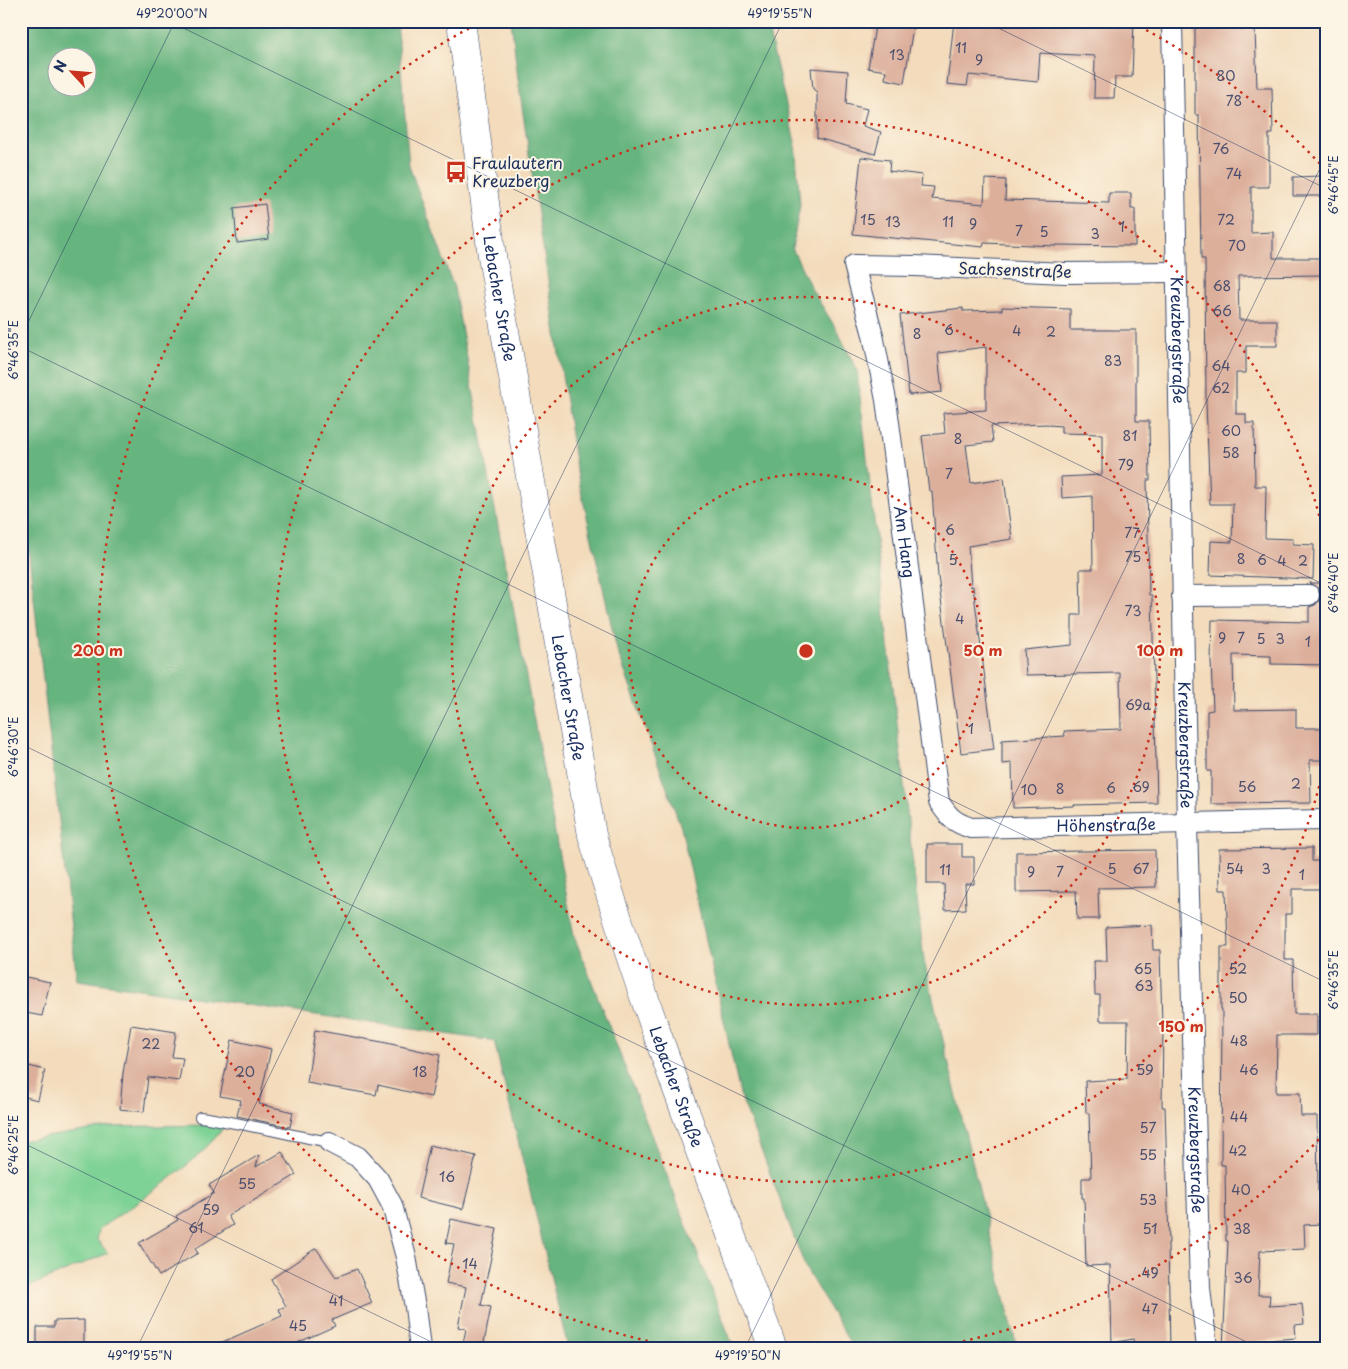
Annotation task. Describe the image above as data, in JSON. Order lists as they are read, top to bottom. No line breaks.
{"streets":{"main road":["Lebacher Straße"],"street":["Sachsenstraße","Kreuzbergstraße","Am Hang","Höhenstraße"]},"crossings":[["Sachsenstraße","Kreuzbergstraße"],["Sachsenstraße","Am Hang"],["Kreuzbergstraße","Höhenstraße"],["Am Hang","Höhenstraße"]],"places":{"bus stop":["Fraulautern Kreuzberg"]},"house_numbers":["11","13","9","80","78","76","74","15","72","13","11","9","1","7","5","3","70","68","66","6","4","2","8","83","64","62","60","81","8","58","79","7","6","77","75","8","5","6","4","2","73","4","9","7","5","3","1","69a","1","2","69","56","6","8","10","5","67","54","3","11","9","7","1","65","52","63","50","48","22","59","46","20","18","44","57","42","55","16","55","40","53","59","61","51","38","14","49","36","41","47","45"],"north":"top left","coordinates":["49°20'00\"N","49°19'55\"N","6°46'45\"E","6°46'35\"E","6°46'40\"E","6°46'30\"E","6°46'25\"E","49°19'50\"N"],"rings":["50 m","100 m","200 m","150 m"]}
